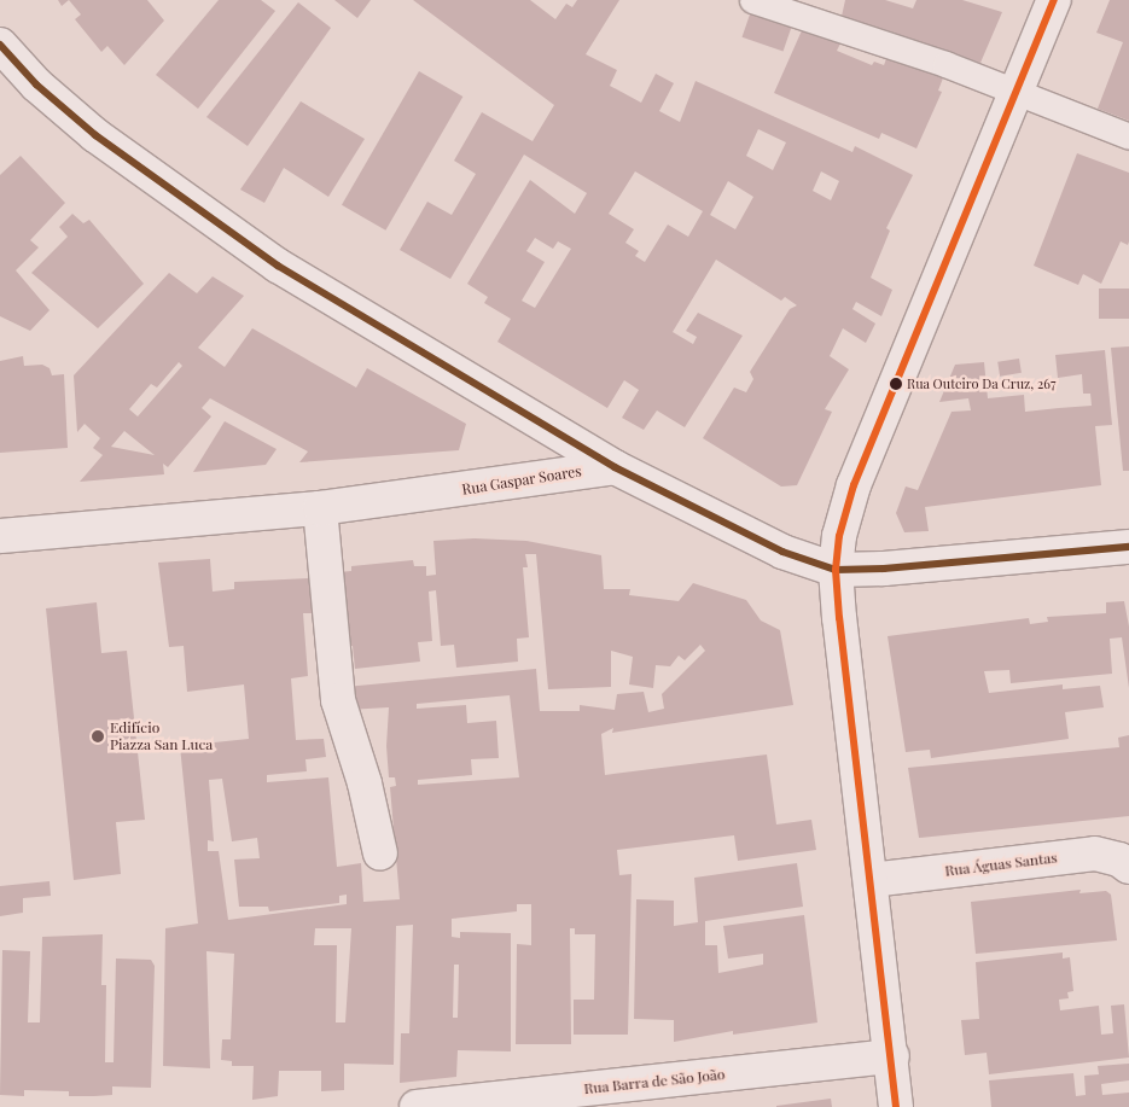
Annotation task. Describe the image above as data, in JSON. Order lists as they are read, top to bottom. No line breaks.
{"streets":{"street":["Rua Gaspar Soares","Rua Águas Santas","Rua Barra de São João"]},"places":["Rua Outeiro Da Cruz, 267","Edifício Piazza San Luca"]}
